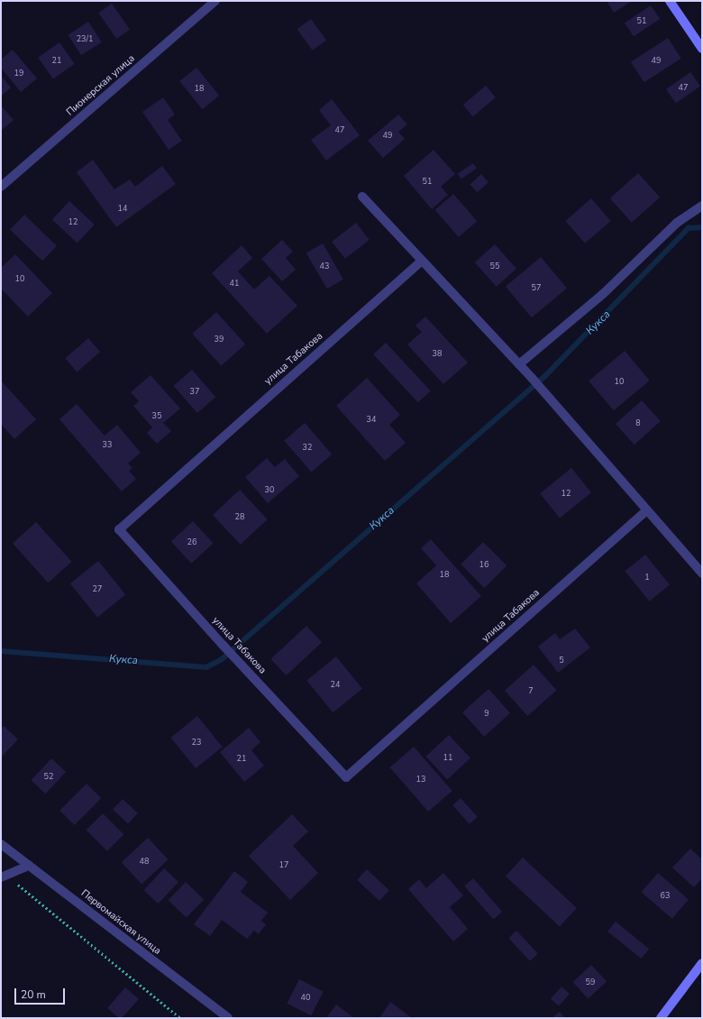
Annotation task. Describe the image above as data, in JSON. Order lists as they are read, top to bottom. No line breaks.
{"streets":{"street":["Пионерская улица","улица Табакова","Первомайская улица"]},"water":["Кукса"],"house_numbers":["51","23/1","21","49","19","47","18","47","49","51","14","12","43","55","10","41","57","39","38","10","37","35","34","8","33","32","30","12","28","26","16","18","1","27","5","24","7","9","23","11","21","52","13","48","17","63","59","40"],"scale_bar":"20 m"}
